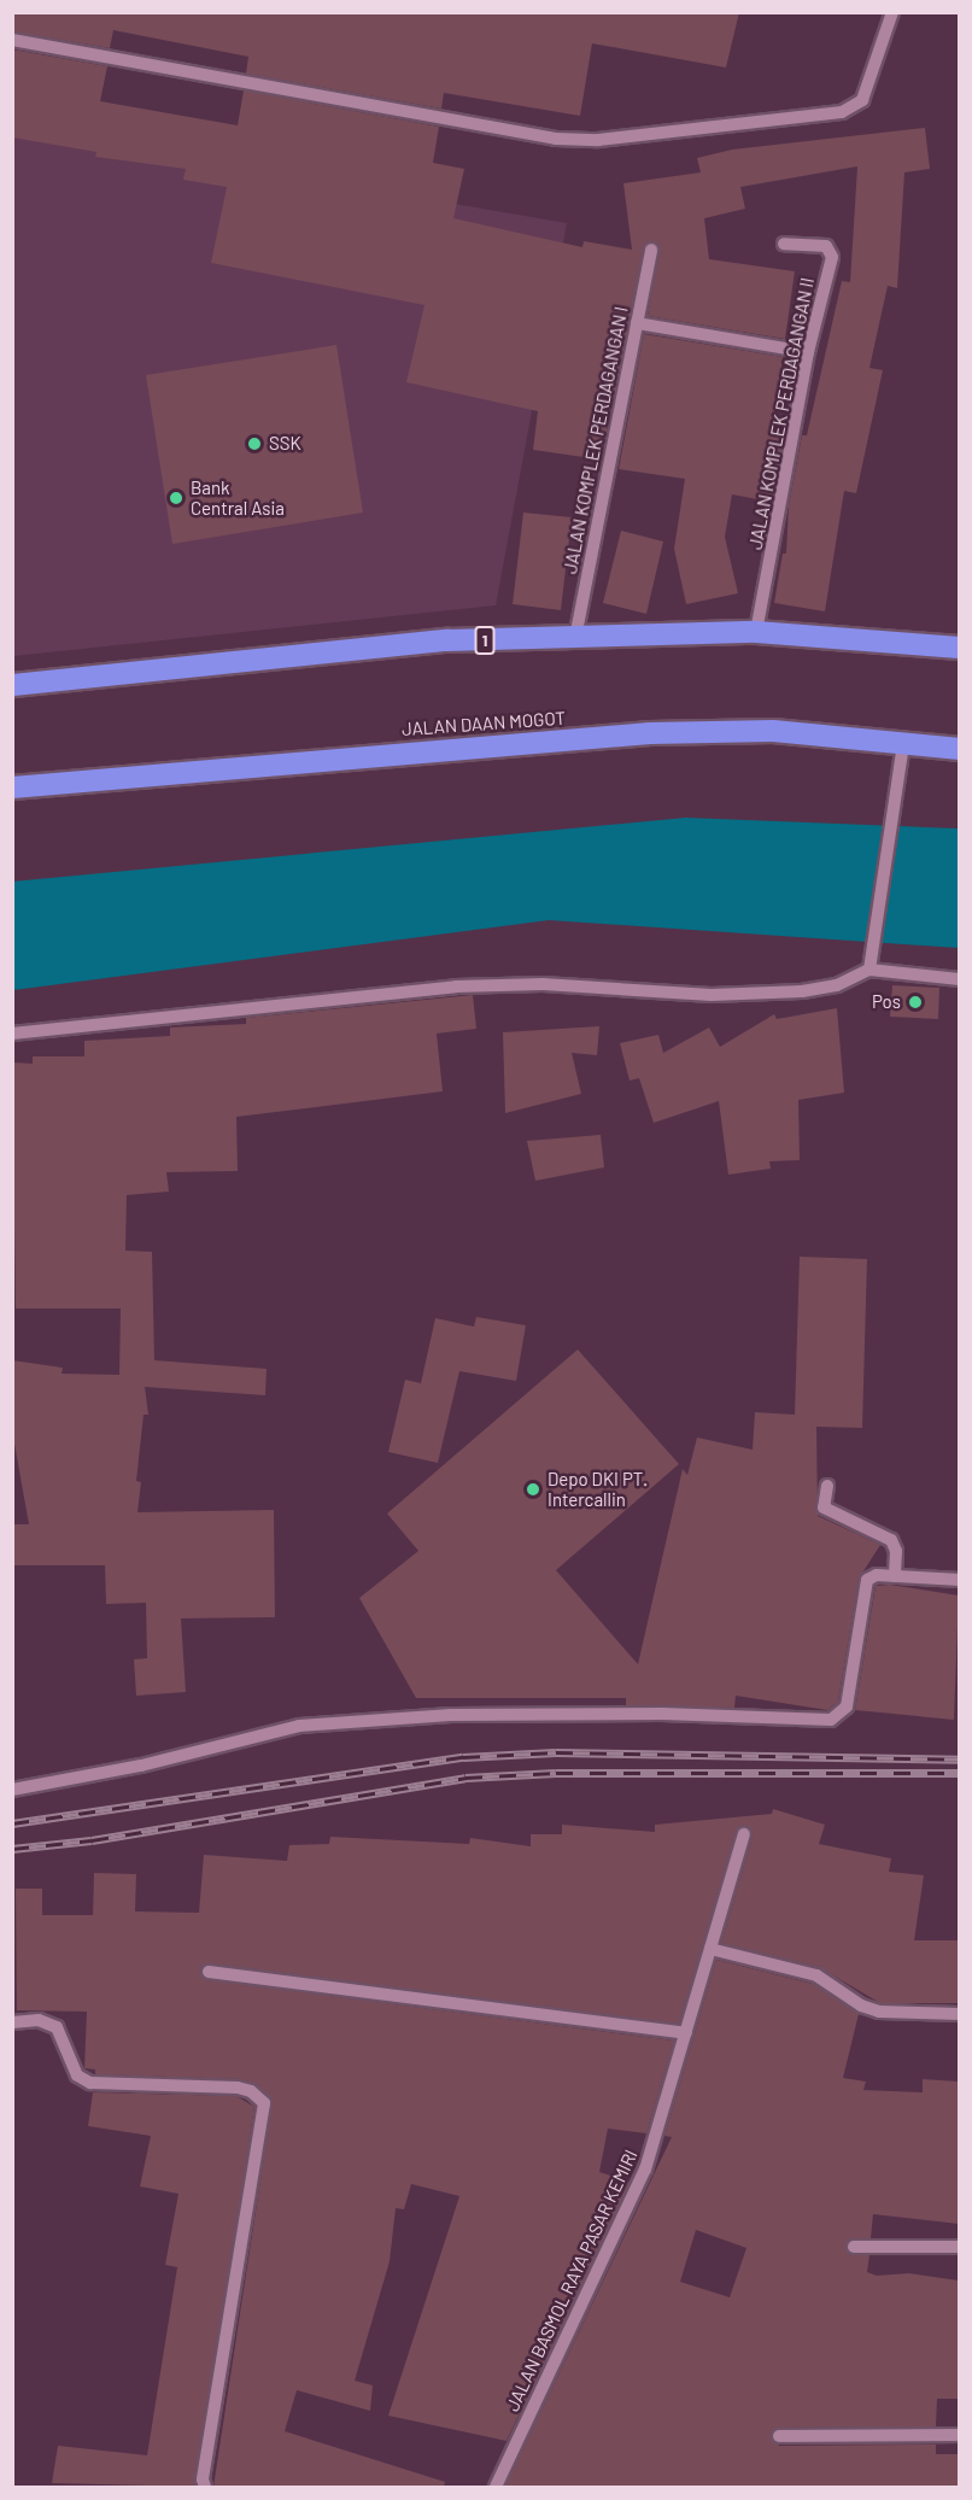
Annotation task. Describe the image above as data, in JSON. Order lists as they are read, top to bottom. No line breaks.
{"streets":{"highway":["1","JALAN DAAN MOGOT"],"street":["JALAN KOMPLEK PERDAGANGAN II","JALAN KOMPLEK PERDAGANGAN I","JALAN BASMOL RAYA PASAR KEMIRI"]},"crossings":[["JALAN KOMPLEK PERDAGANGAN II","1"],["JALAN KOMPLEK PERDAGANGAN I","1"]],"places":["SSK","Bank Central Asia","Pos","Depo DKI PT. Intercallin"]}
